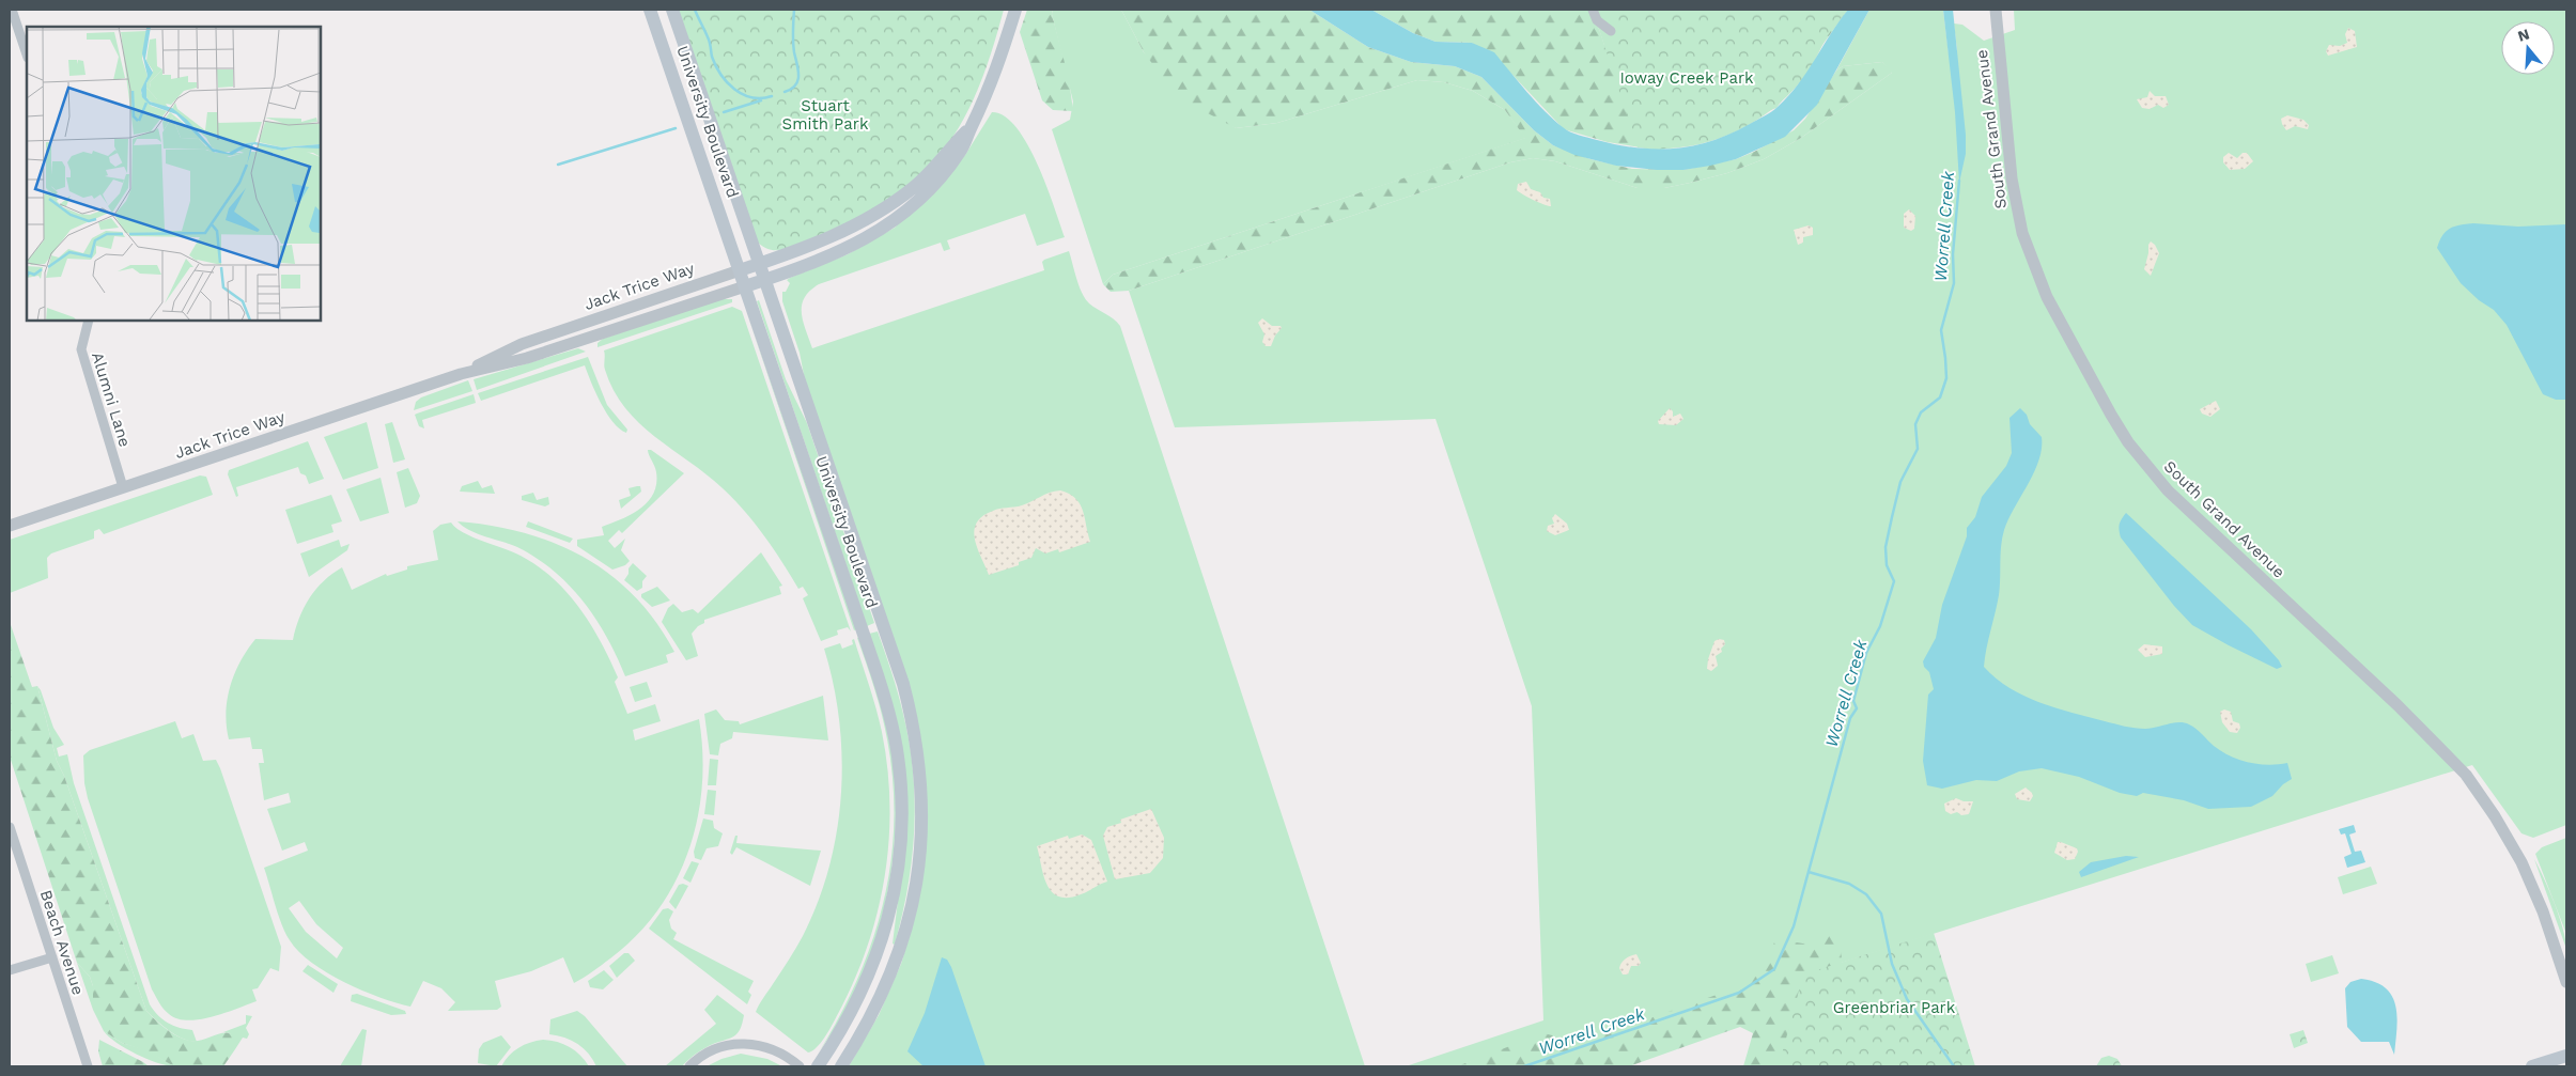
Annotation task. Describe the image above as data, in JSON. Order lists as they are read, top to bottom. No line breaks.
{"streets":{"main road":["University Boulevard"],"street":["South Grand Avenue","Jack Trice Way","Alumni Lane","Beach Avenue"]},"crossings":[["University Boulevard","Jack Trice Way"],["Jack Trice Way","Alumni Lane"]],"water":["Worrell Creek"],"parks":["Ioway Creek Park","Stuart Smith Park","Greenbriar Park"],"north":"top"}
